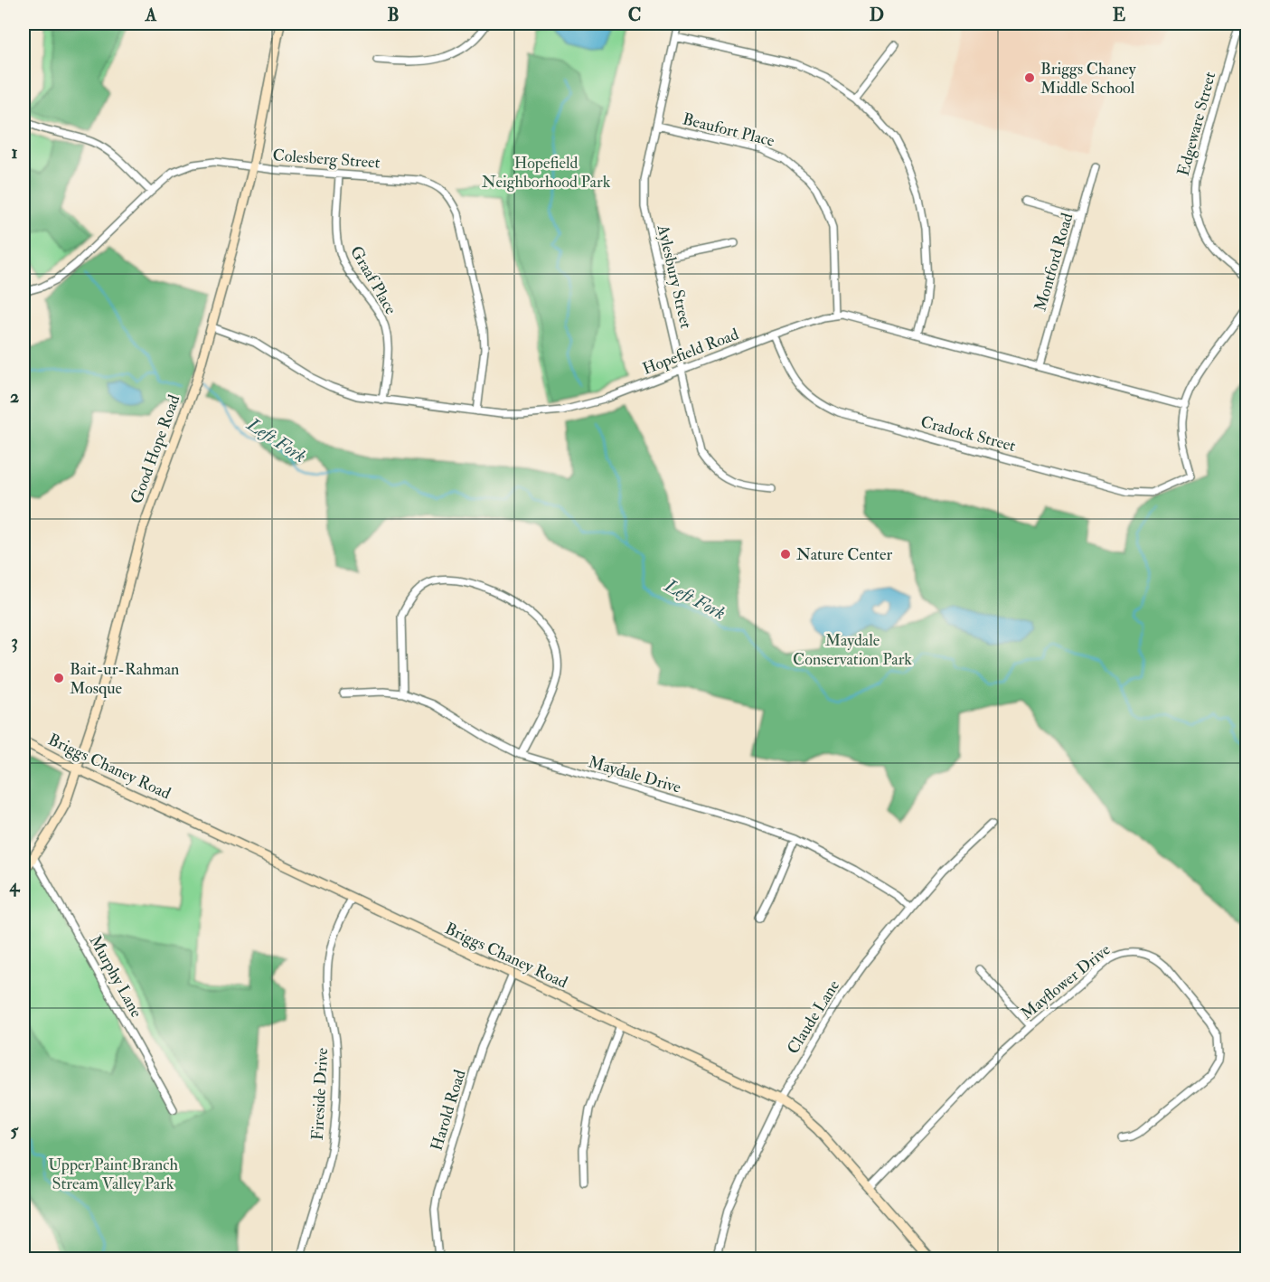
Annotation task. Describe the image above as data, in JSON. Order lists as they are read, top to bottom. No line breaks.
{"streets":{"main road":["Good Hope Road","Briggs Chaney Road"],"street":["Edgeware Street","Beaufort Place","Colesberg Street","Montford Road","Aylesbury Street","Graaf Place","Hopefield Road","Cradock Street","Maydale Drive","Murphy Lane","Mayflower Drive","Claude Lane","Fireside Drive","Harold Road"]},"crossings":[["Beaufort Place","Aylesbury Street"],["Beaufort Place","Hopefield Road"],["Colesberg Street","Graaf Place"],["Colesberg Street","Hopefield Road"],["Colesberg Street","Good Hope Road"],["Montford Road","Hopefield Road"],["Aylesbury Street","Hopefield Road"],["Graaf Place","Hopefield Road"],["Hopefield Road","Cradock Street"],["Hopefield Road","Good Hope Road"],["Good Hope Road","Briggs Chaney Road"],["Good Hope Road","Murphy Lane"],["Briggs Chaney Road","Mayflower Drive"],["Briggs Chaney Road","Claude Lane"],["Briggs Chaney Road","Fireside Drive"],["Briggs Chaney Road","Harold Road"],["Maydale Drive","Claude Lane"]],"water":["Left Fork"],"parks":["Hopefield Neighborhood Park","Maydale Conservation Park","Upper Paint Branch Stream Valley Park"],"places":["Briggs Chaney Middle School","Nature Center","Bait-ur-Rahman Mosque"],"grid":{"columns":["A","B","C","D","E"],"rows":["1","2","3","4","5"]}}
